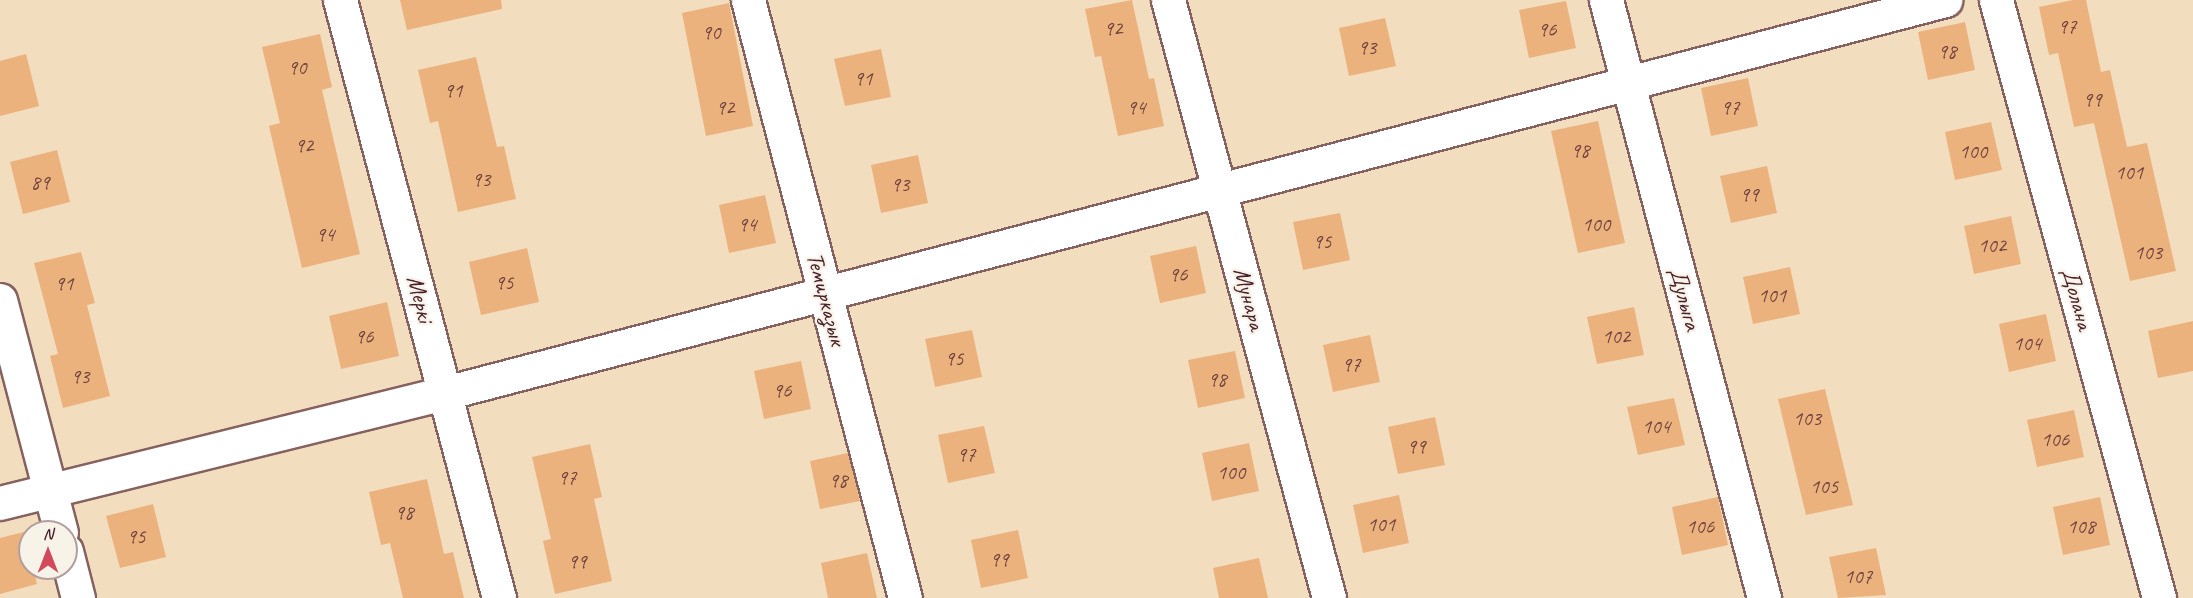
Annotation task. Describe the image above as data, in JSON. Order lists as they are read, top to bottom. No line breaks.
{"streets":{"street":["Меркі","Темирказык","Мунара","Дулыга","Долана"]},"house_numbers":["97","92","96","90","93","98","90","91","91","99","92","94","97","92","98","100","101","93","89","93","99","94","100","94","95","102","103","96","95","91","101","96","102","104","95","97","93","98","96","103","104","106","99","97","100","97","98","105","98","101","106","108","95","99","99","107"],"north":"top"}
